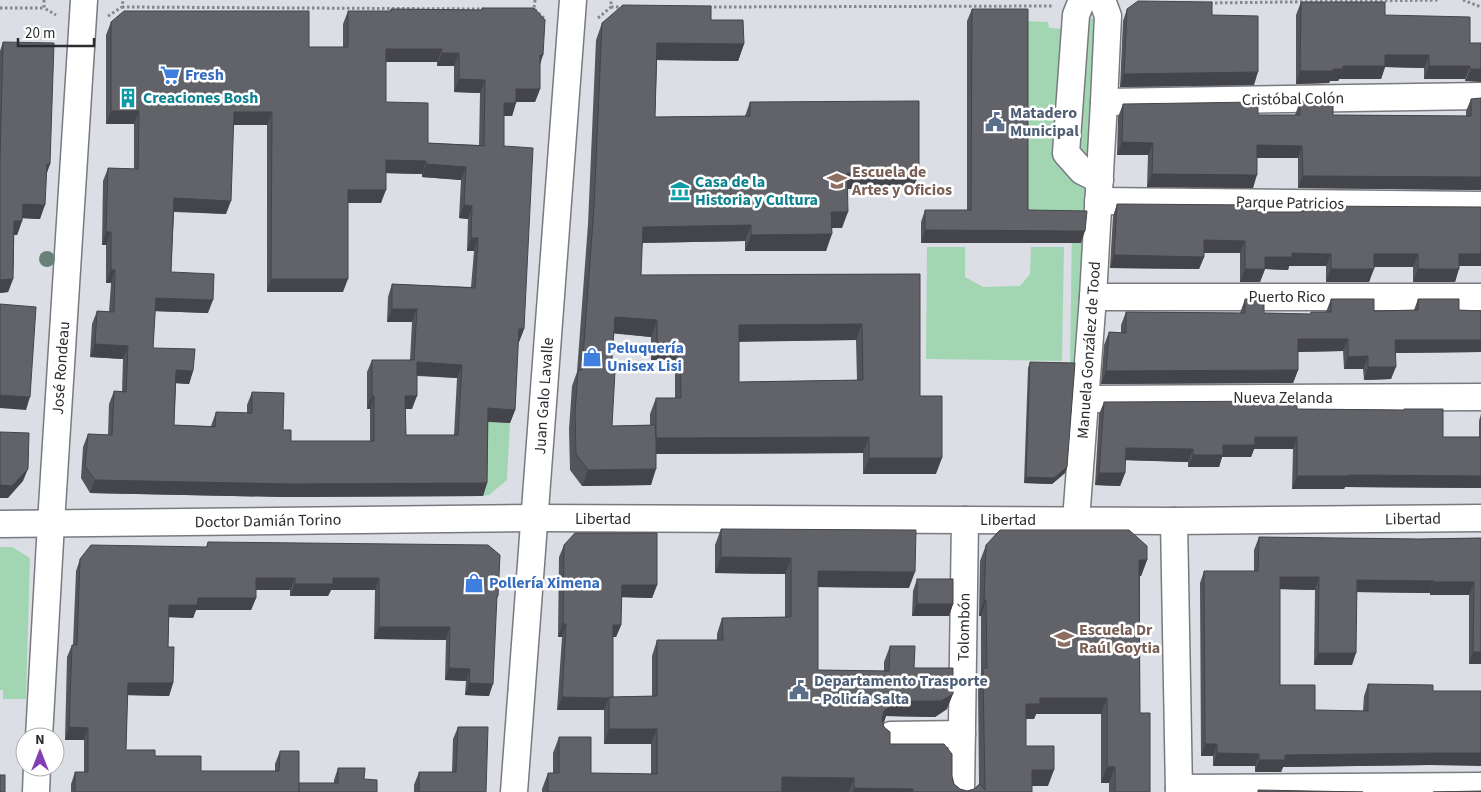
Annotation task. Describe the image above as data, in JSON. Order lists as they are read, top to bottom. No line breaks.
{"streets":{"street":["Cristóbal Colón","Parque Patricios","Puerto Rico","Manuela González de Tood","José Rondeau","Juan Galo Lavalle","Nueva Zelanda","Libertad","Doctor Damián Torino","Tolombón"]},"crossings":[["Cristóbal Colón","Manuela González de Tood"],["Parque Patricios","Manuela González de Tood"],["Puerto Rico","Manuela González de Tood"],["Manuela González de Tood","Nueva Zelanda"],["Manuela González de Tood","Libertad"],["José Rondeau","Doctor Damián Torino"],["Juan Galo Lavalle","Libertad"],["Juan Galo Lavalle","Doctor Damián Torino"],["Libertad","Doctor Damián Torino"],["Libertad","Tolombón"]],"places":{"supermarket":["Fresh"],"building":["Creaciones Bosh"],"public building":["Matadero Municipal","Departamento Trasporte - Policía Salta"],"school or university":["Escuela de Artes y Oficios","Escuela Dr Raúl Goytia"],"museum":["Casa de la Historia y Cultura"],"shop":["Peluquería Unisex Lisi","Pollería Ximena"]},"scale_bar":"20 m","north":"top"}
